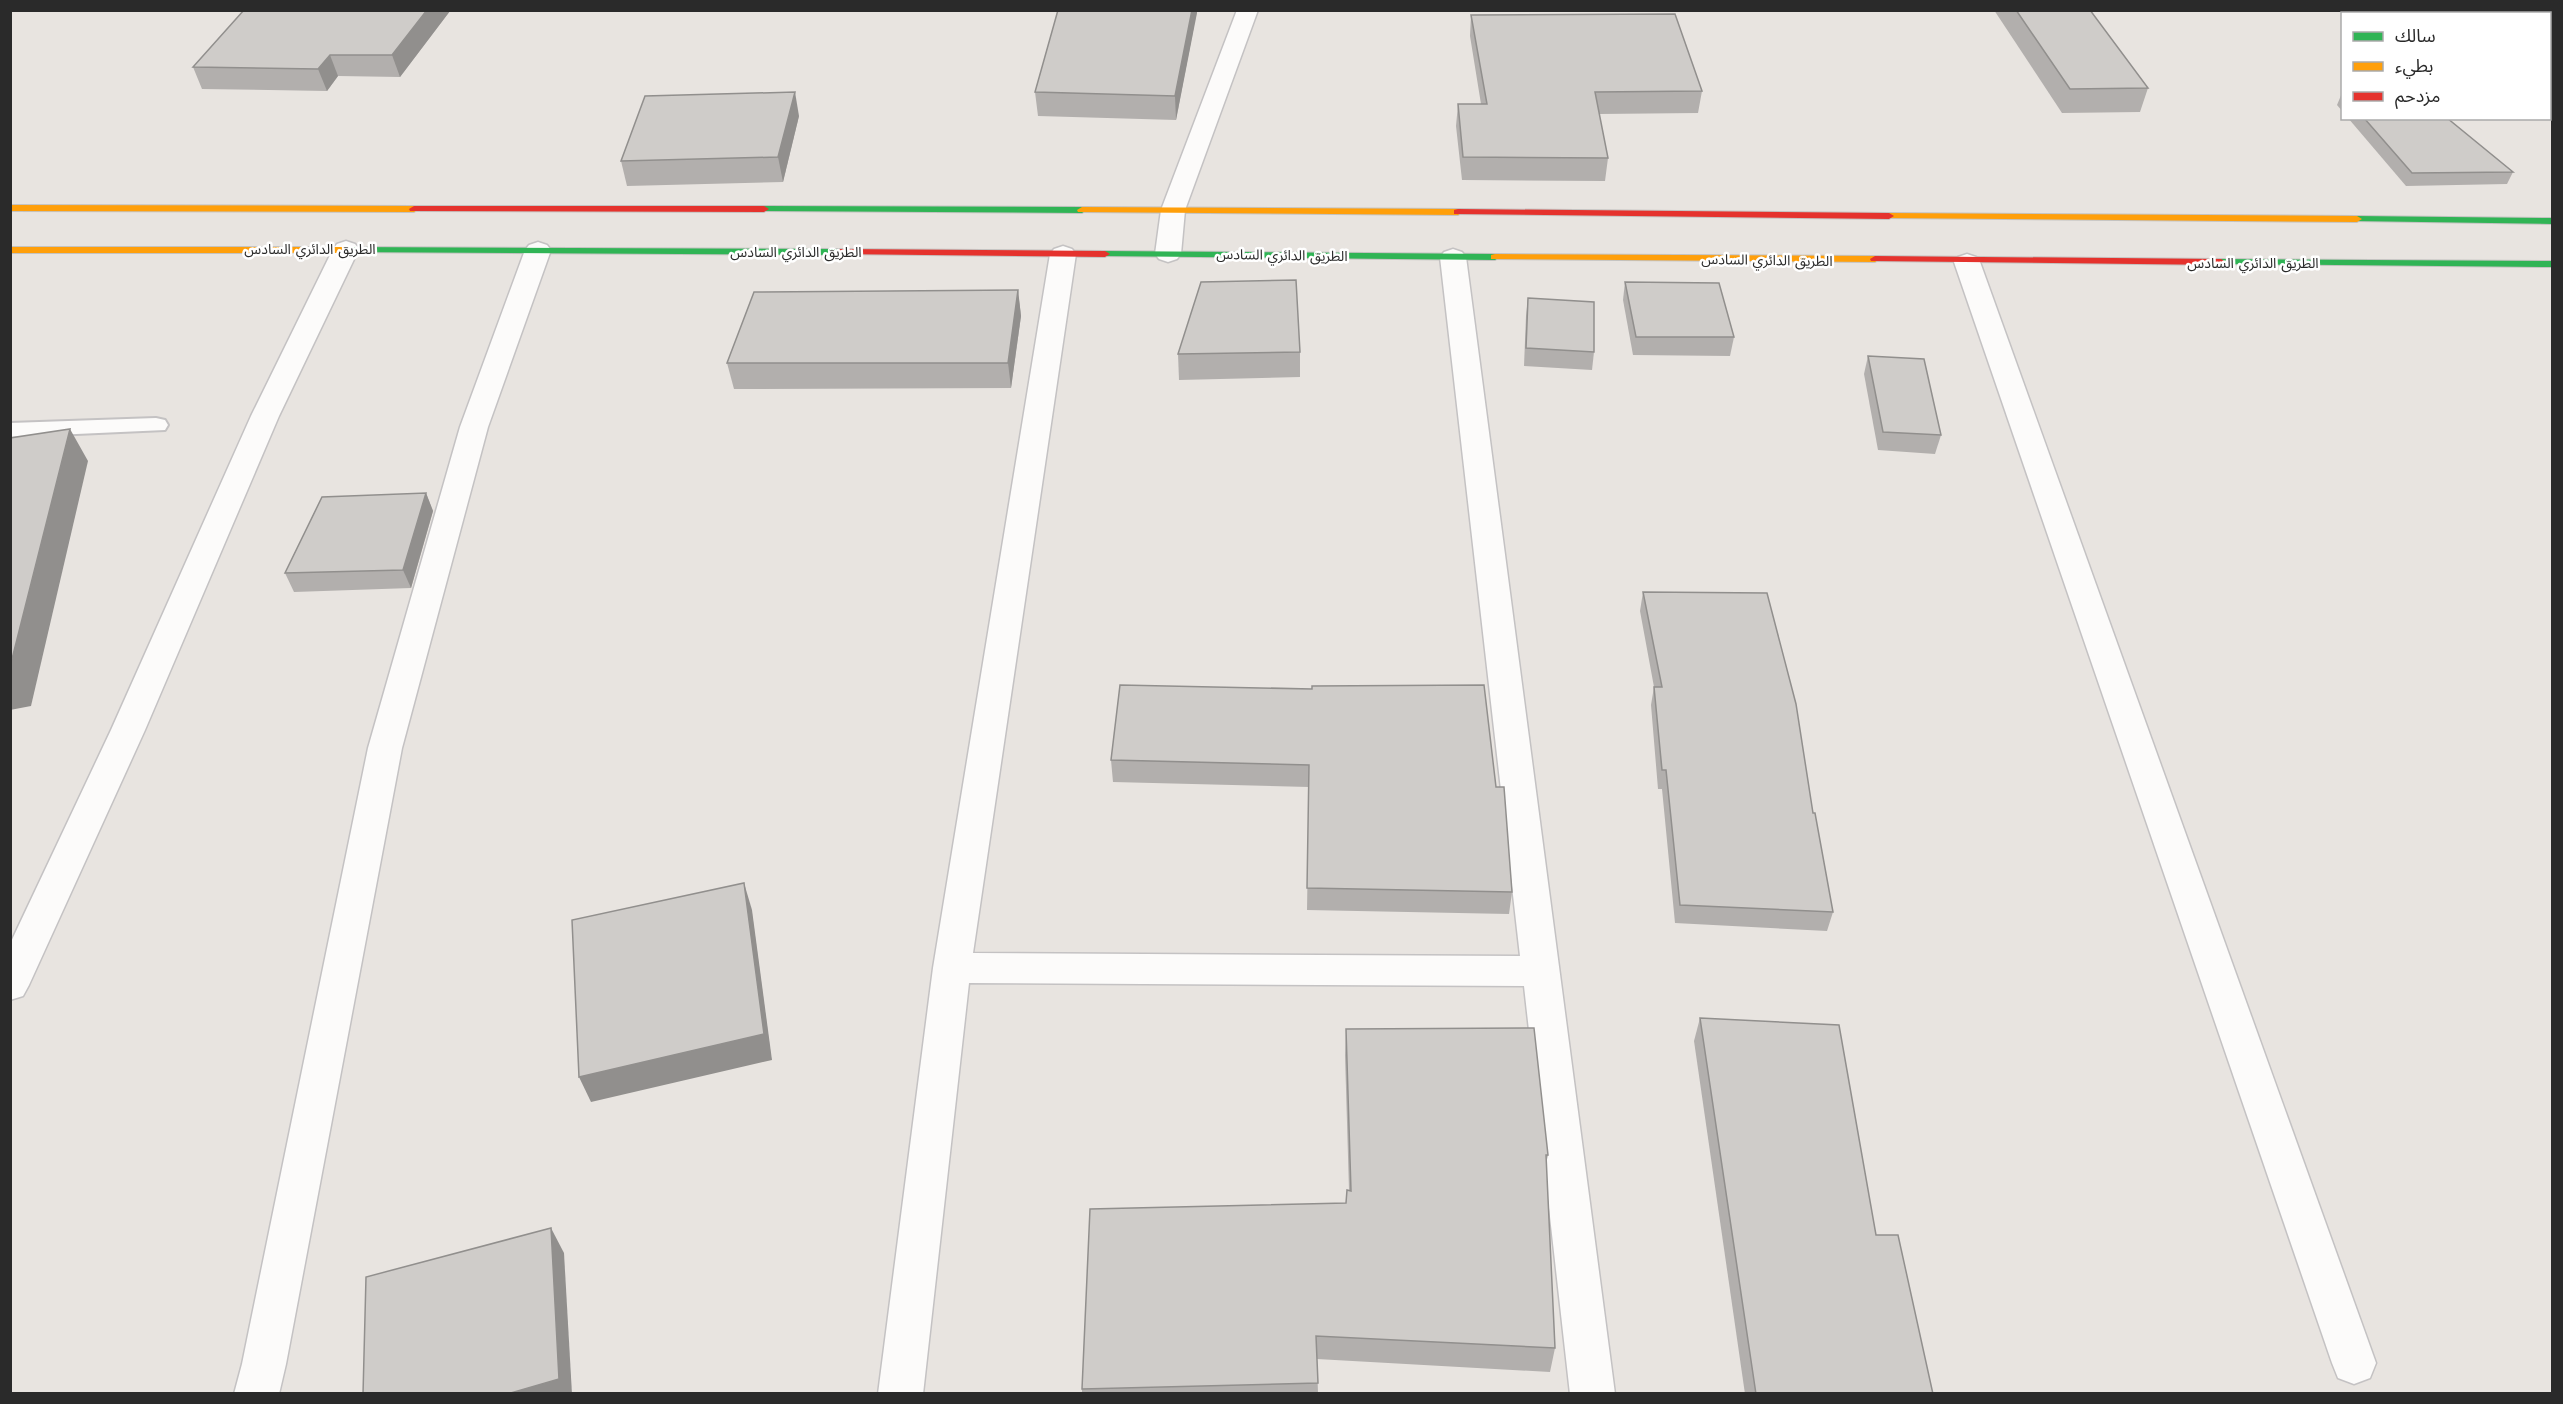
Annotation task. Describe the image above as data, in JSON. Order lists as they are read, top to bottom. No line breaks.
{"streets":{"highway":["الطريق الدائري السادس"]},"legend":["سالك","بطيء","مزدحم"]}
